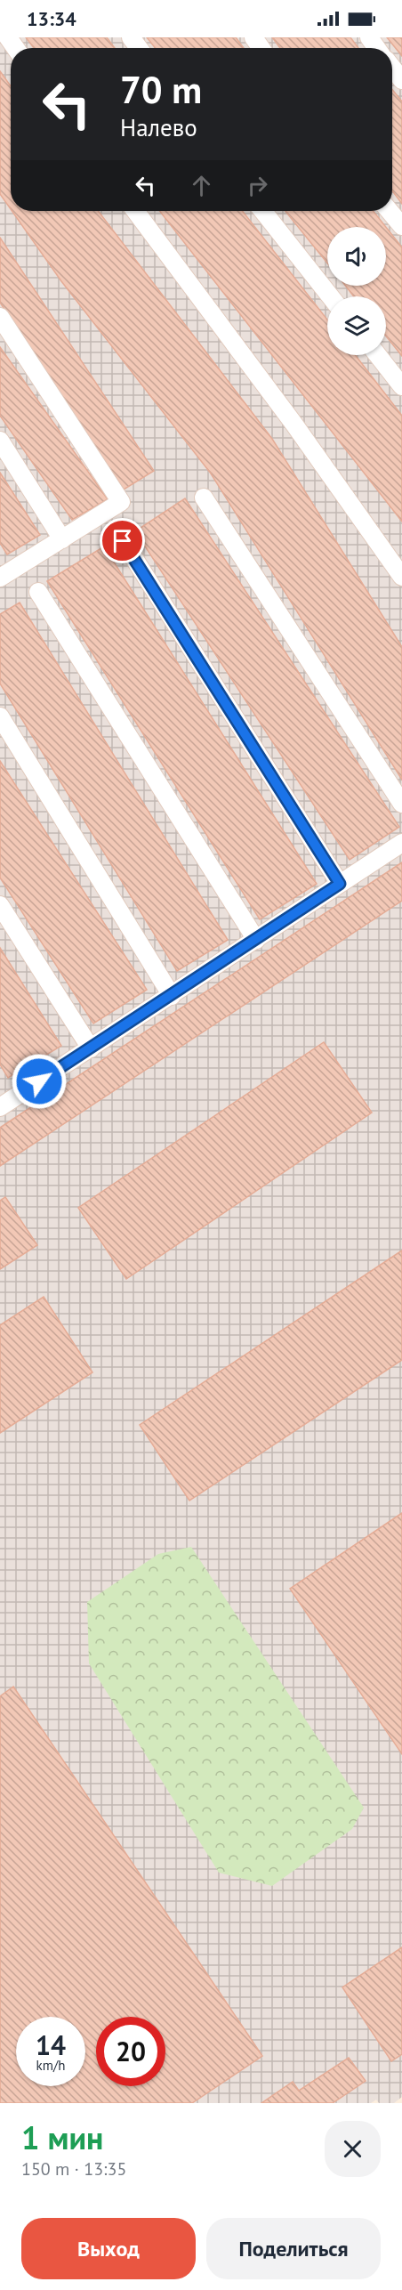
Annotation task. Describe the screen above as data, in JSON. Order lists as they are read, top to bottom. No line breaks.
{"page":{"status":"13:34","turn":["70 m","Налево"],"speed":"14 km/h","limit":"20","heading":["1 мин","150 m · 13:35"],"buttons":["Выход","Поделиться"]}}
